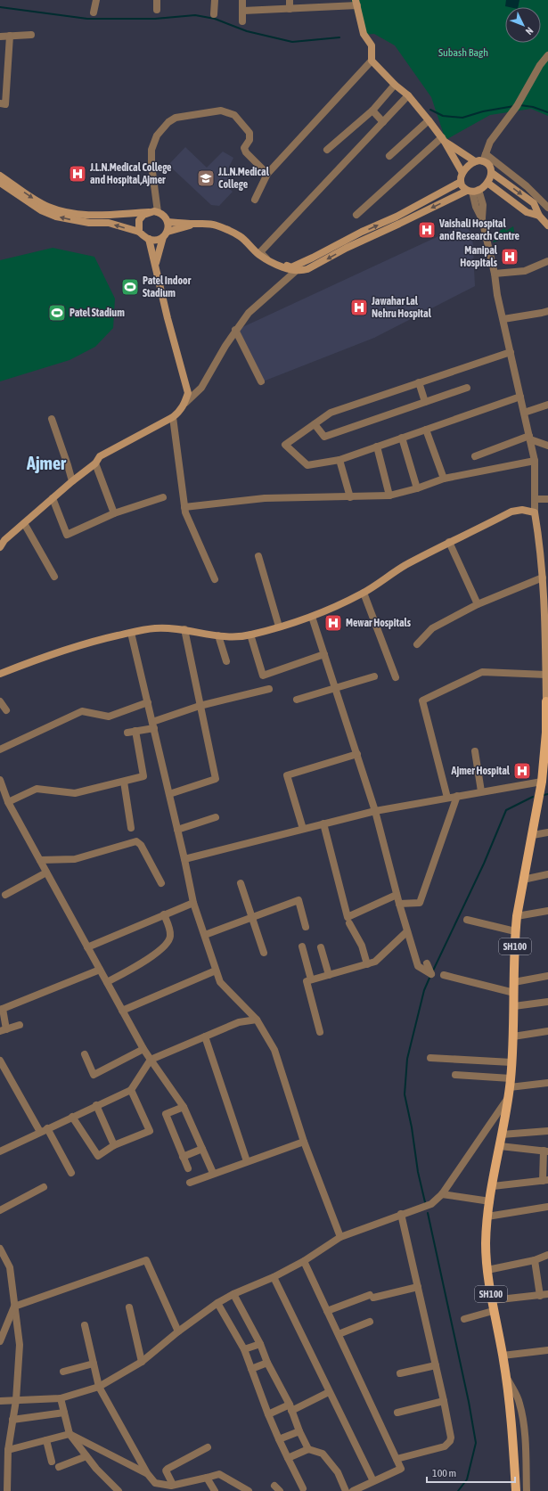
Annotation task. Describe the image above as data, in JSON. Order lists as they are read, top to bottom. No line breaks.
{"streets":{"main road":["SH100"]},"districts":["Ajmer"],"parks":["Subash Bagh"],"places":{"hospital":["J.L.N.Medical College and Hospital,Ajmer","Vaishali Hospital and Research Centre","Manipal Hospitals","Jawahar Lal Nehru Hospital","Mewar Hospitals","Ajmer Hospital"],"school or university":["J.L.N.Medical College"],"sports":["Patel Indoor Stadium","Patel Stadium"]},"scale_bar":"100 m","north":"bottom right"}
